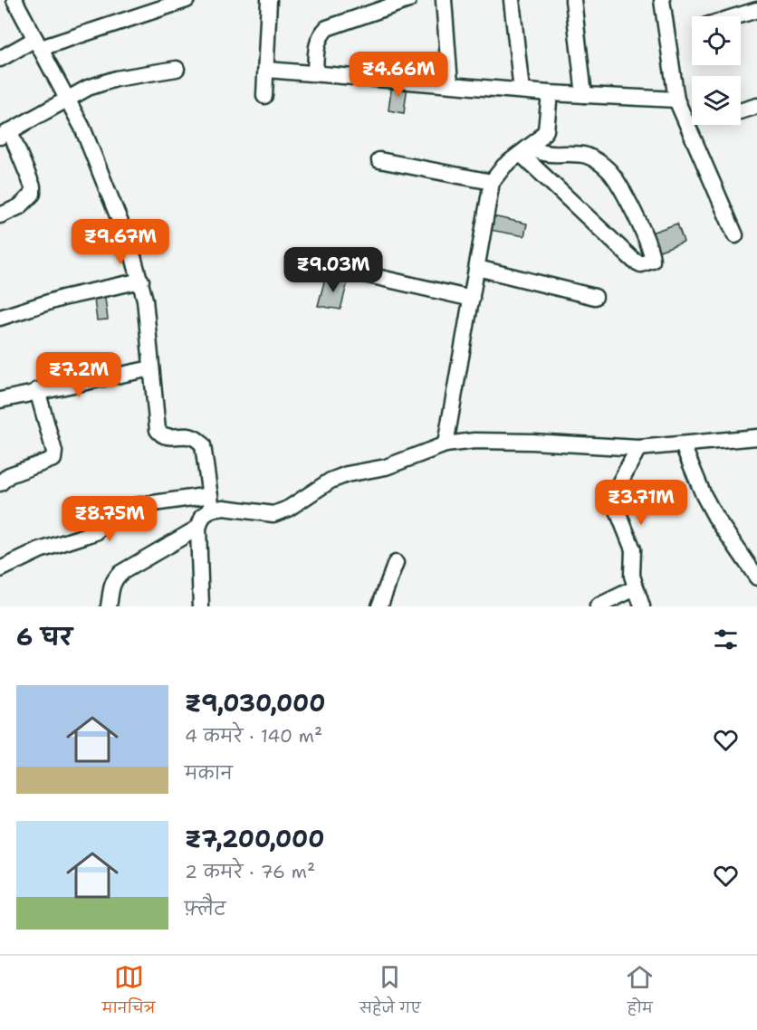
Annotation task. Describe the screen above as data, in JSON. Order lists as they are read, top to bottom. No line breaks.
{"page":{"price":["₹4.66M","₹9.67M","₹9.03M","₹7.2M","₹3.71M","₹8.75M"],"heading":"6 घर","list":[{"name":"₹9,030,000","note":"4 कमरे · 140 m² · मकान"},{"name":"₹7,200,000","note":"2 कमरे · 76 m² · फ़्लैट"}],"tabs":["मानचित्र","सहेजे गए","होम"]}}
